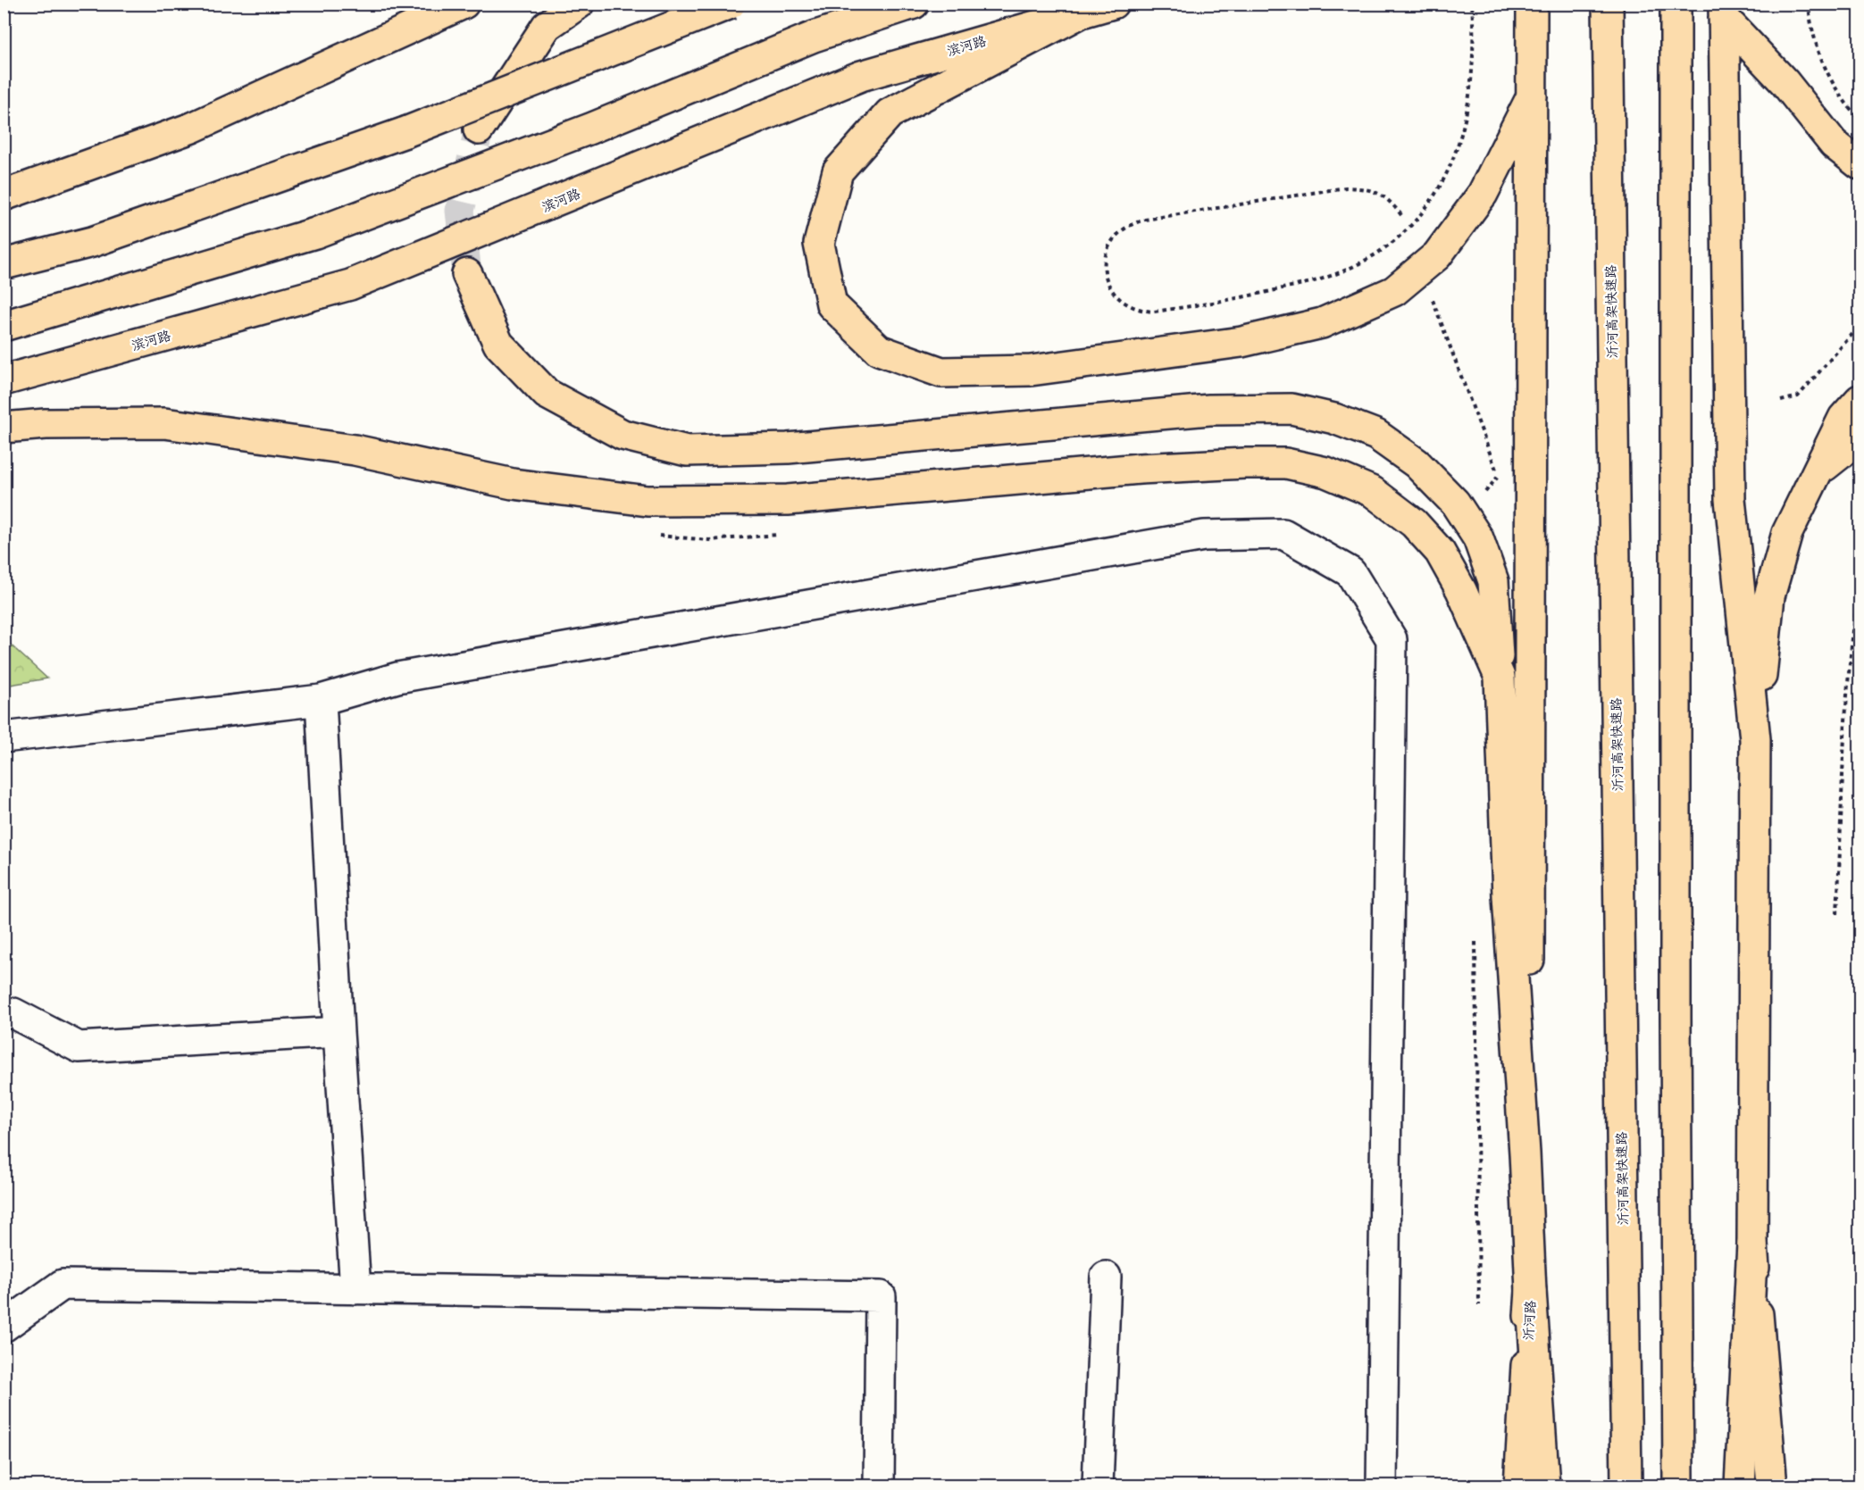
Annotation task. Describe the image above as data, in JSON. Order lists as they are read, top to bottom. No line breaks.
{"streets":{"main road":["滨河路","沂河高架快速路","沂河路"]}}
